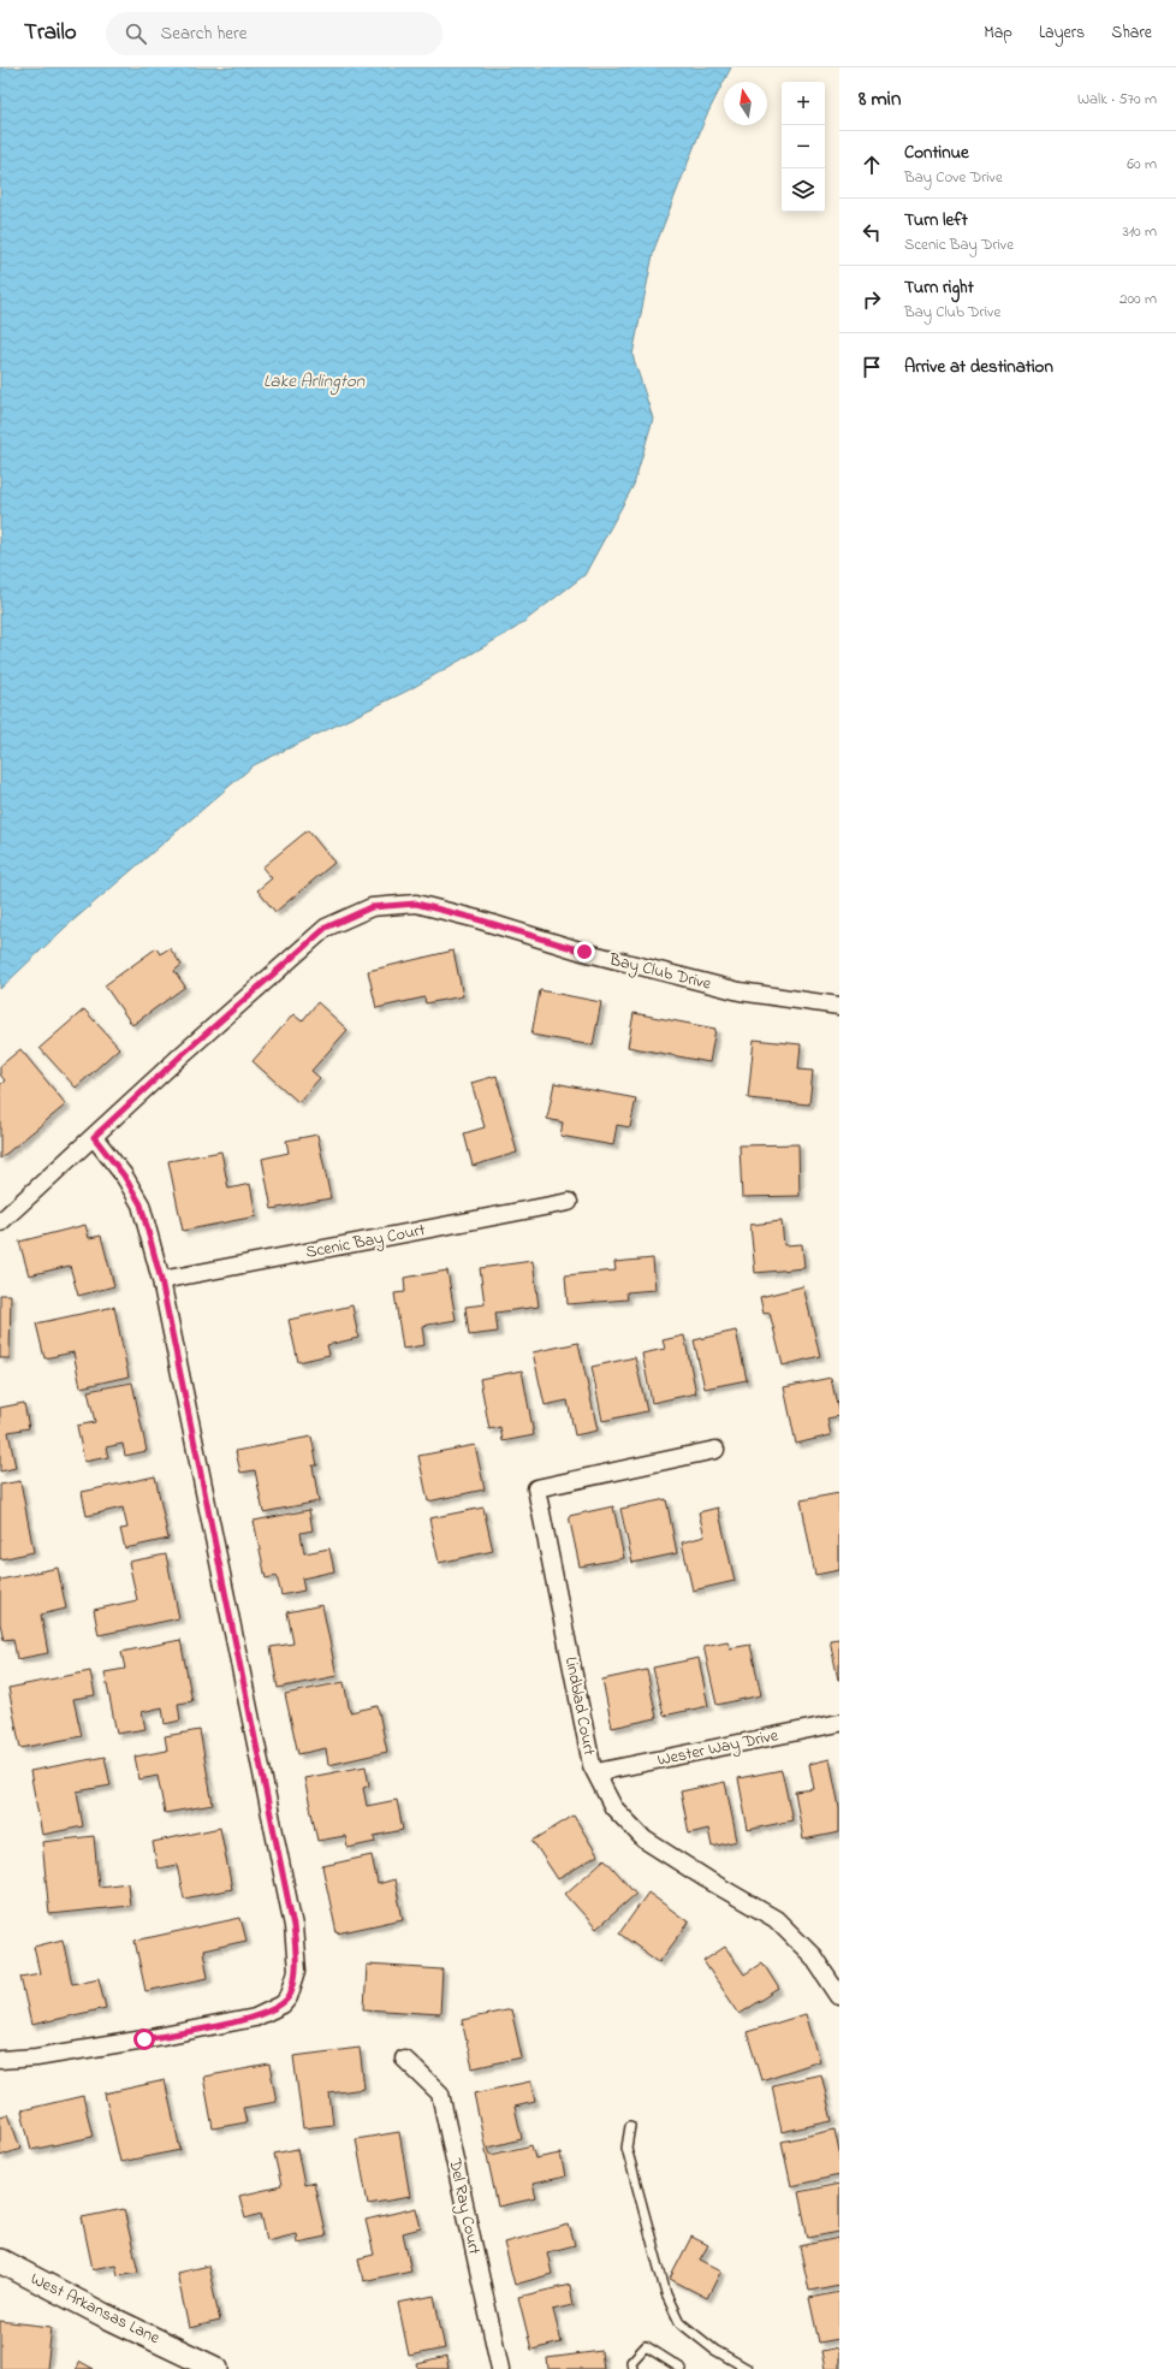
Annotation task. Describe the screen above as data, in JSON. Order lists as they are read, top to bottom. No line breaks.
{"streets":{"street":["Bay Club Drive","Scenic Bay Court","Lindblad Court","Wester Way Drive","Del Ray Court","West Arkansas Lane"]},"crossings":[["Lindblad Court","Wester Way Drive"]],"water":["Lake Arlington"],"north":"top","page":{"header":"Trailo","search":"Search here","nav":["Map","Layers","Share"],"heading":["8 min","Walk · 570 m"],"map_buttons":["+","−"],"list":[["Continue","Bay Cove Drive","60 m"],["Turn left","Scenic Bay Drive","310 m"],["Turn right","Bay Club Drive","200 m"],"Arrive at destination"]}}
